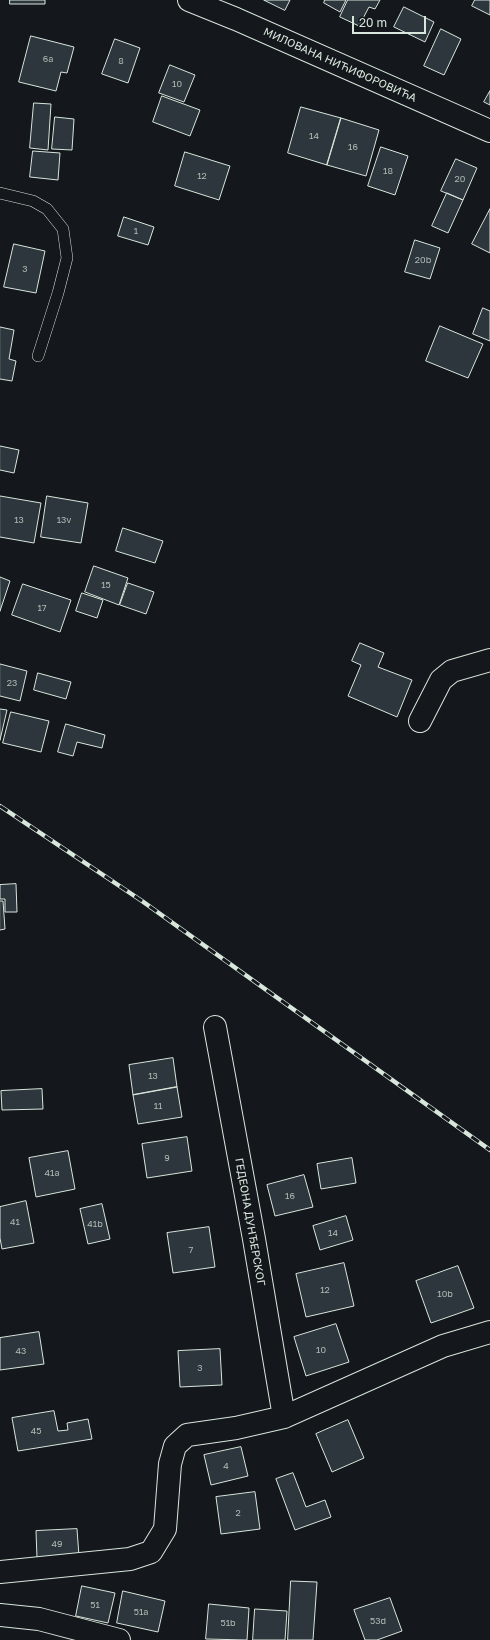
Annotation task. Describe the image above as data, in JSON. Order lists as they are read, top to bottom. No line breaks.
{"streets":{"street":["МИЛОВАНА НИЋИФОРОВИЋА","ГЕДЕОНА ДУНЂЕРСКОГ"]},"house_numbers":["6a","8","10","14","16","18","12","20","1","20b","3","13","13v","15","17","23","13","11","9","41a","16","41","41b","14","7","12","10b","10","43","3","45","4","2","49","51","51a","53d","51b"],"scale_bar":"20 m"}
